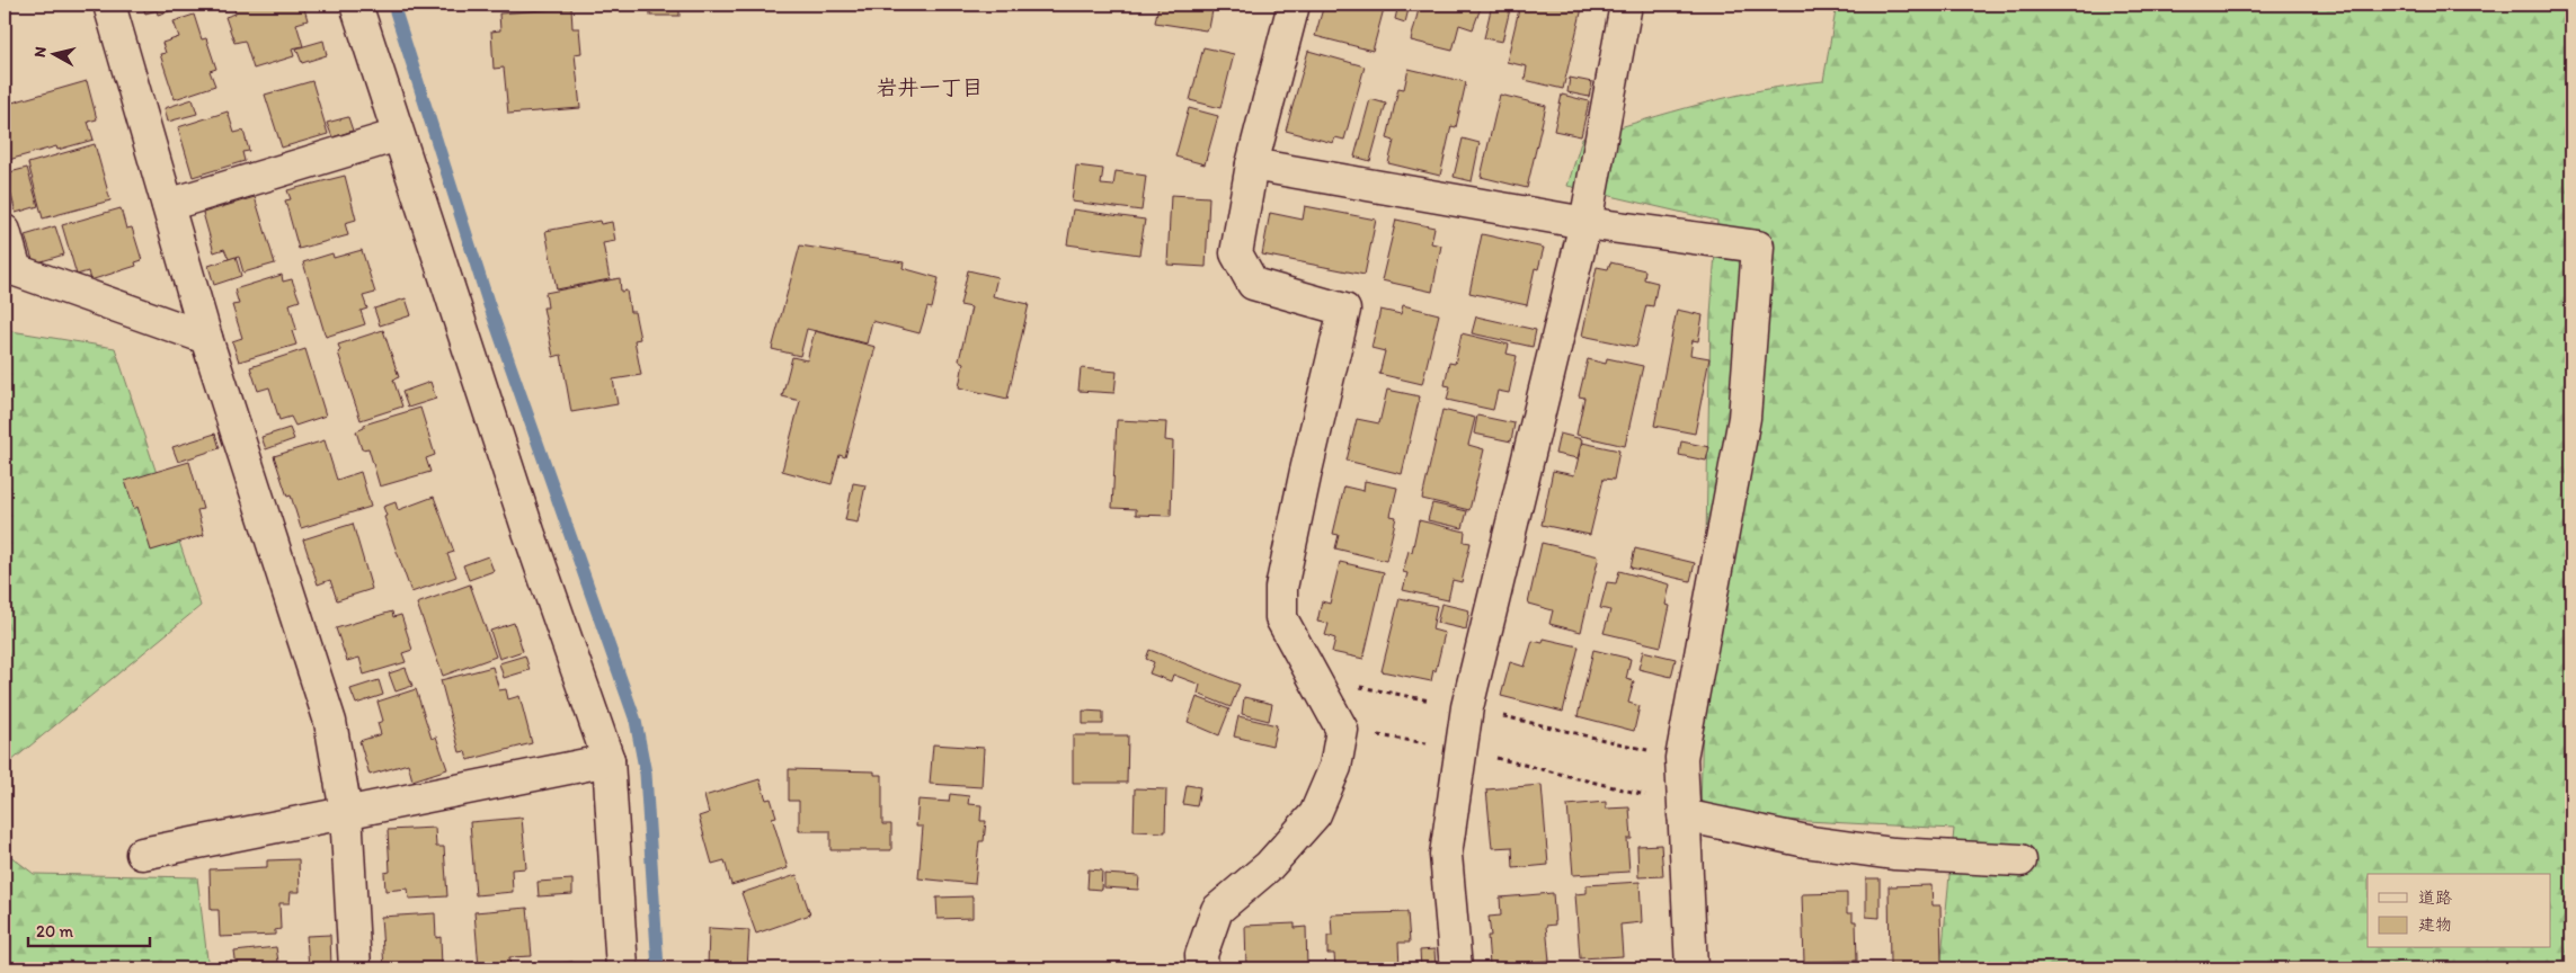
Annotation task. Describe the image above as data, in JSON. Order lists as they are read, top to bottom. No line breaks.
{"districts":["岩井一丁目"],"legend":["道路","建物"],"scale_bar":"20 m","north":"left"}
